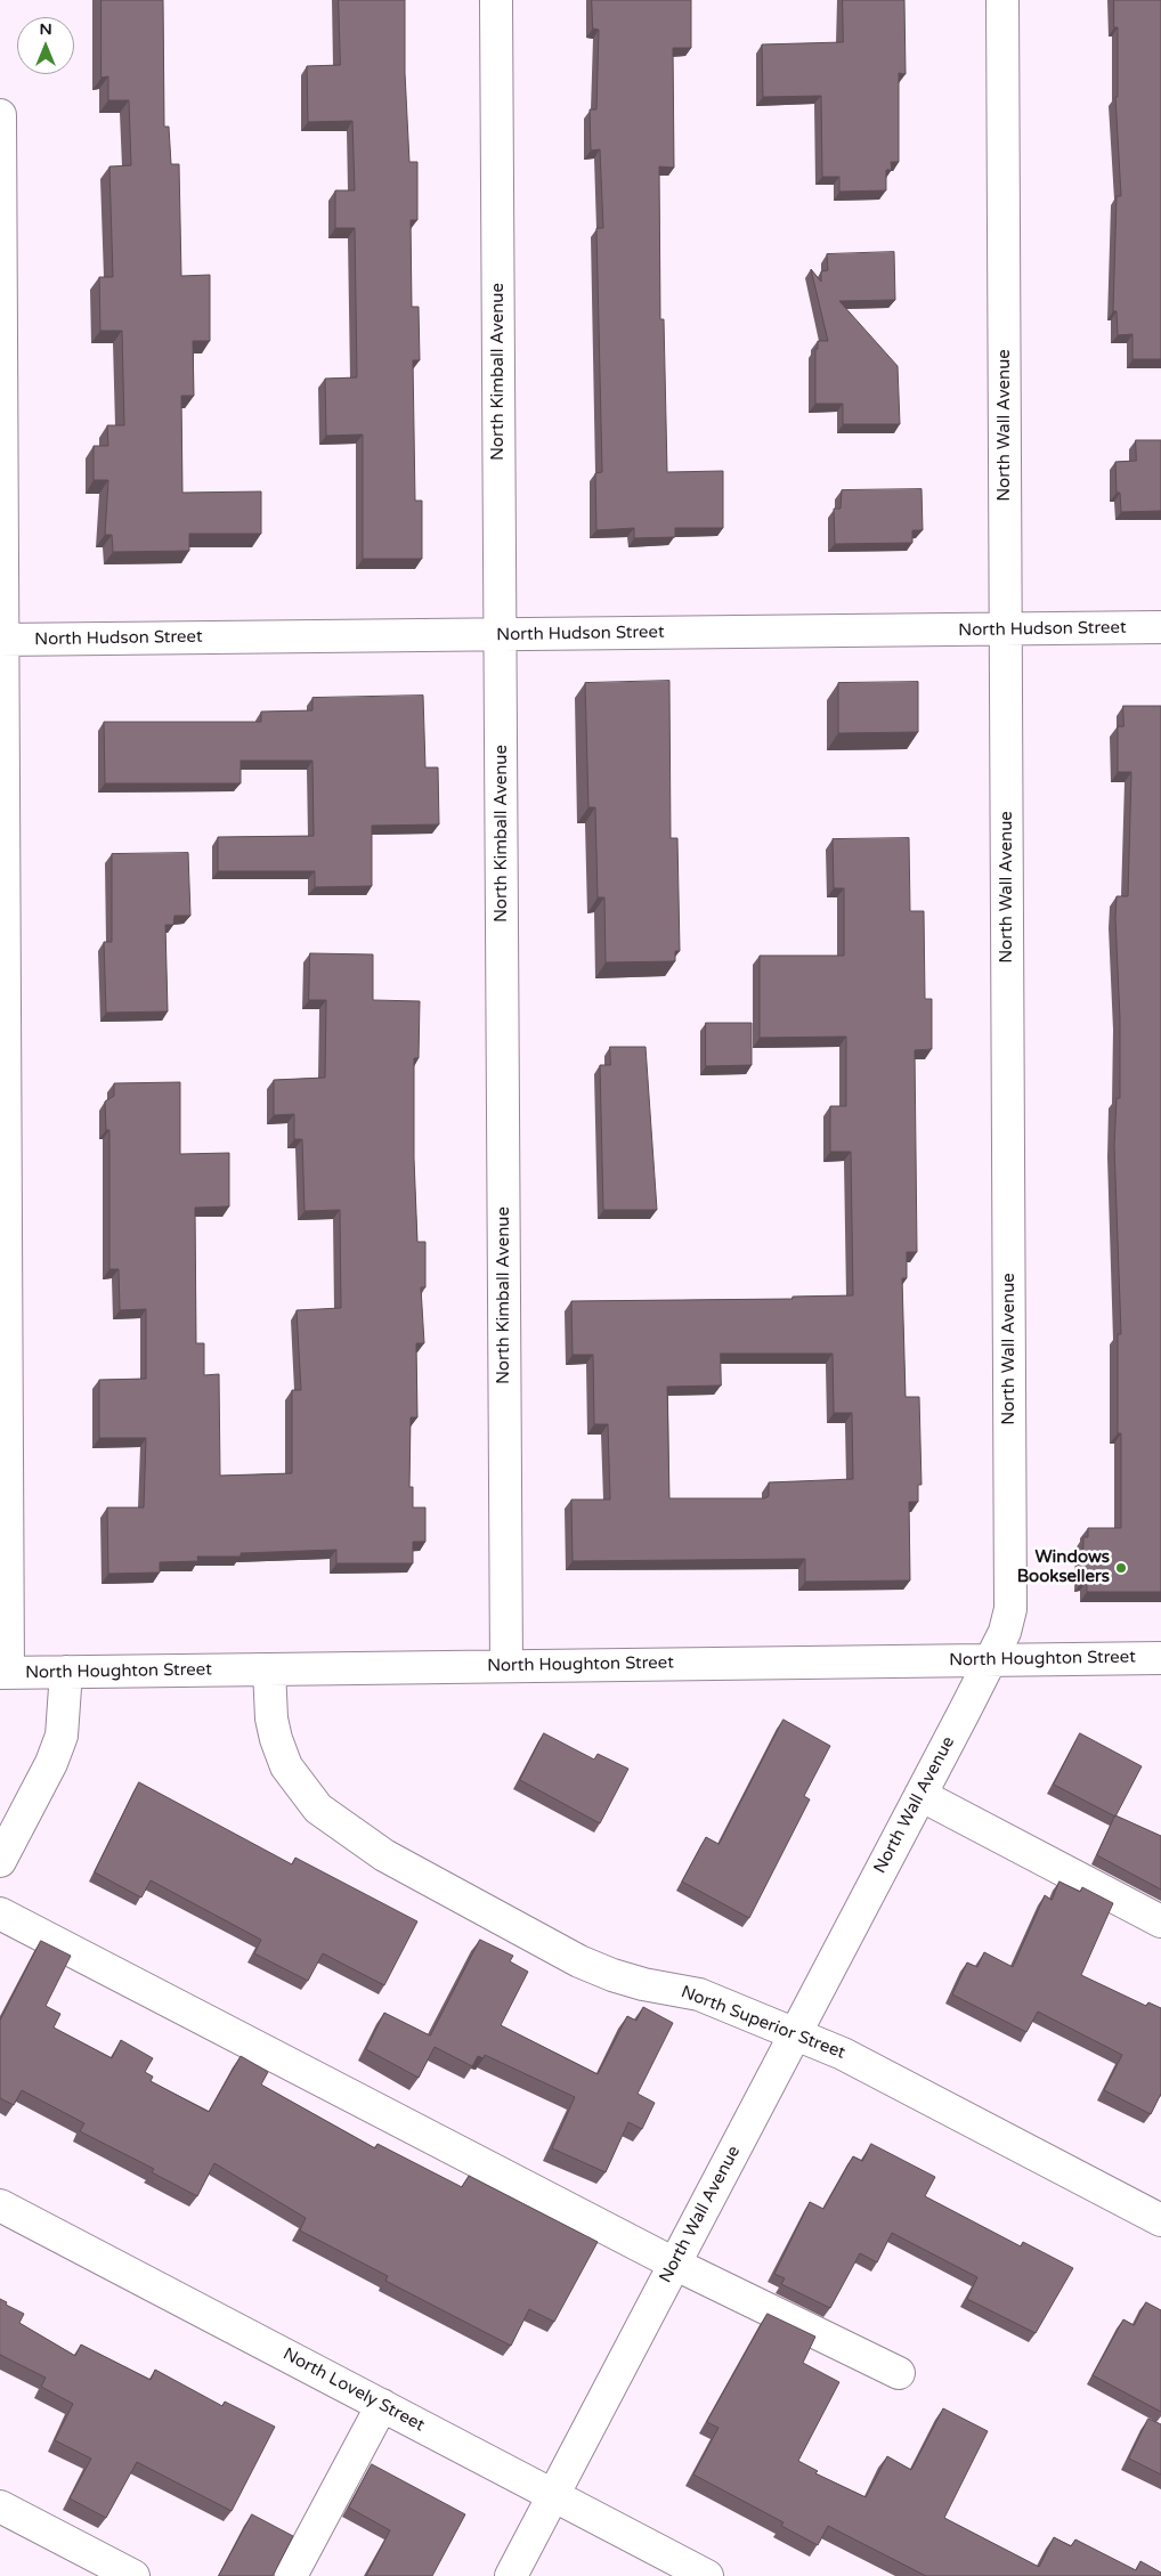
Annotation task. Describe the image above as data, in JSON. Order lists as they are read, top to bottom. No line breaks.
{"streets":{"street":["North Kimball Avenue","North Wall Avenue","North Hudson Street","North Houghton Street","North Superior Street","North Lovely Street"]},"crossings":[["North Kimball Avenue","North Hudson Street"],["North Kimball Avenue","North Houghton Street"],["North Wall Avenue","North Hudson Street"],["North Wall Avenue","North Houghton Street"],["North Wall Avenue","North Superior Street"],["North Wall Avenue","North Lovely Street"],["North Houghton Street","North Superior Street"]],"places":["Windows Booksellers"],"north":"top"}
